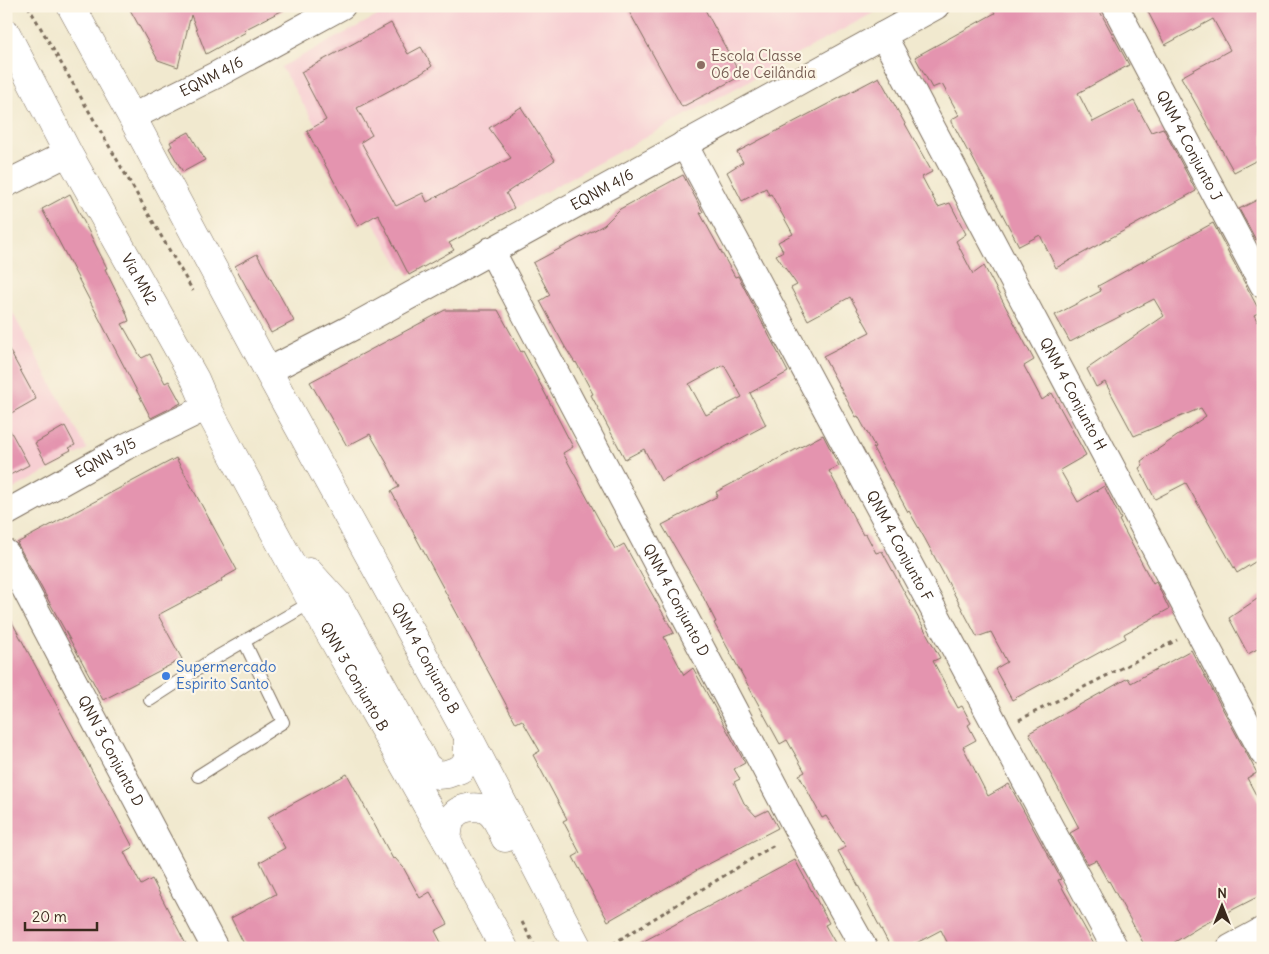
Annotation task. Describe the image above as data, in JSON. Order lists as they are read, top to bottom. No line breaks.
{"streets":{"main road":["Via MN2","QNM 4 Conjunto B","QNN 3 Conjunto B"],"street":["EQNM 4/6","QNM 4 Conjunto J","QNM 4 Conjunto H","EQNN 3/5","QNM 4 Conjunto F","QNM 4 Conjunto D","QNN 3 Conjunto D"]},"crossings":[["EQNM 4/6","QNM 4 Conjunto H"],["EQNM 4/6","QNM 4 Conjunto F"],["EQNM 4/6","QNM 4 Conjunto D"],["EQNM 4/6","QNM 4 Conjunto B"],["Via MN2","EQNN 3/5"],["Via MN2","QNN 3 Conjunto B"],["EQNN 3/5","QNN 3 Conjunto B"]],"places":["Escola Classe 06 de Ceilândia","Supermercado Espirito Santo"],"scale_bar":"20 m","north":"top"}
